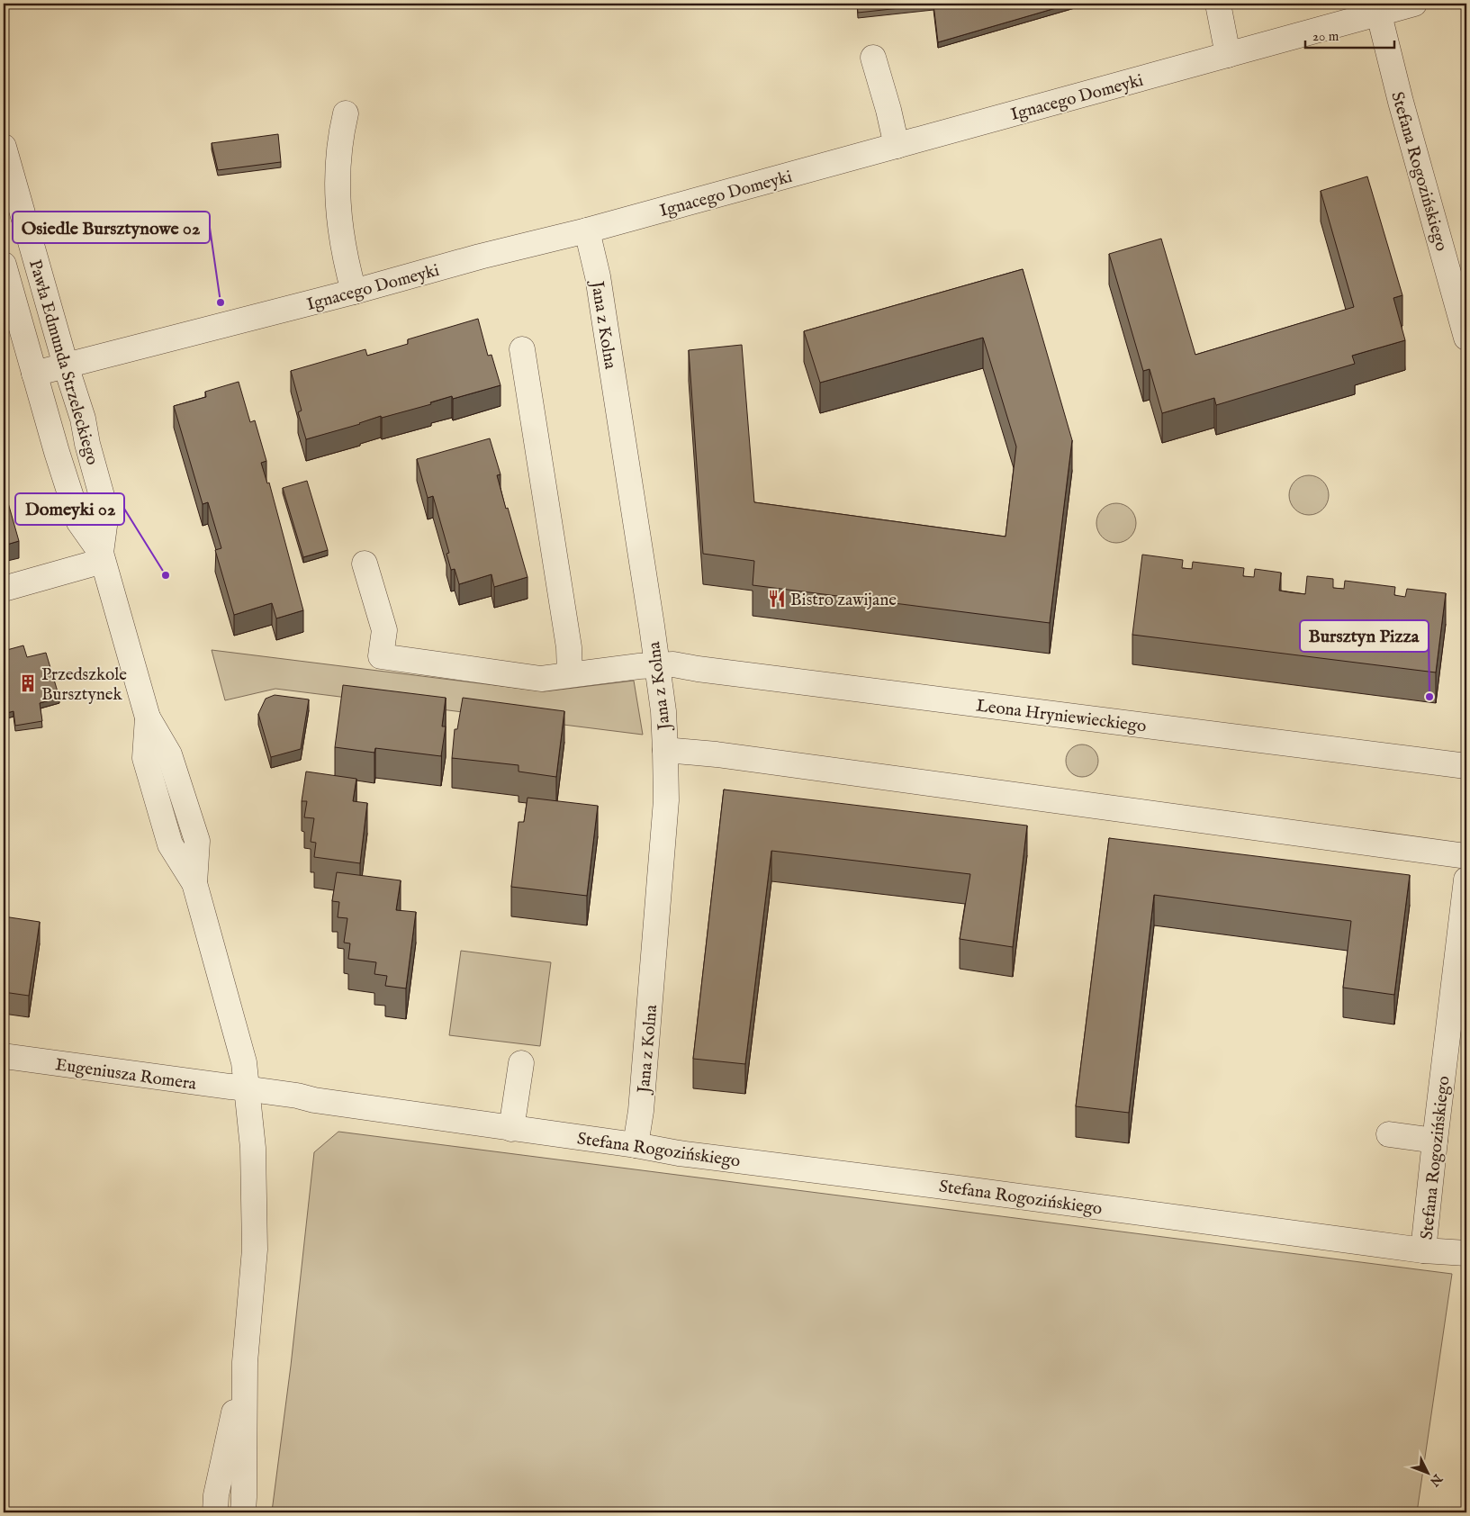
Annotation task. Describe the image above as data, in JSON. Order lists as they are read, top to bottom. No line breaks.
{"streets":{"street":["Ignacego Domeyki","Stefana Rogozińskiego","Jana z Kolna","Pawła Edmunda Strzeleckiego","Leona Hryniewieckiego","Eugeniusza Romera"]},"crossings":[["Ignacego Domeyki","Stefana Rogozińskiego"],["Ignacego Domeyki","Jana z Kolna"],["Ignacego Domeyki","Pawła Edmunda Strzeleckiego"],["Stefana Rogozińskiego","Jana z Kolna"],["Stefana Rogozińskiego","Pawła Edmunda Strzeleckiego"],["Stefana Rogozińskiego","Eugeniusza Romera"],["Jana z Kolna","Leona Hryniewieckiego"],["Pawła Edmunda Strzeleckiego","Eugeniusza Romera"]],"places":{"other":["Osiedle Bursztynowe 02","Domeyki 02","Bursztyn Pizza"],"restaurant":["Bistro zawijane"],"building":["Przedszkole Bursztynek"]},"scale_bar":"20 m","north":"bottom right"}
